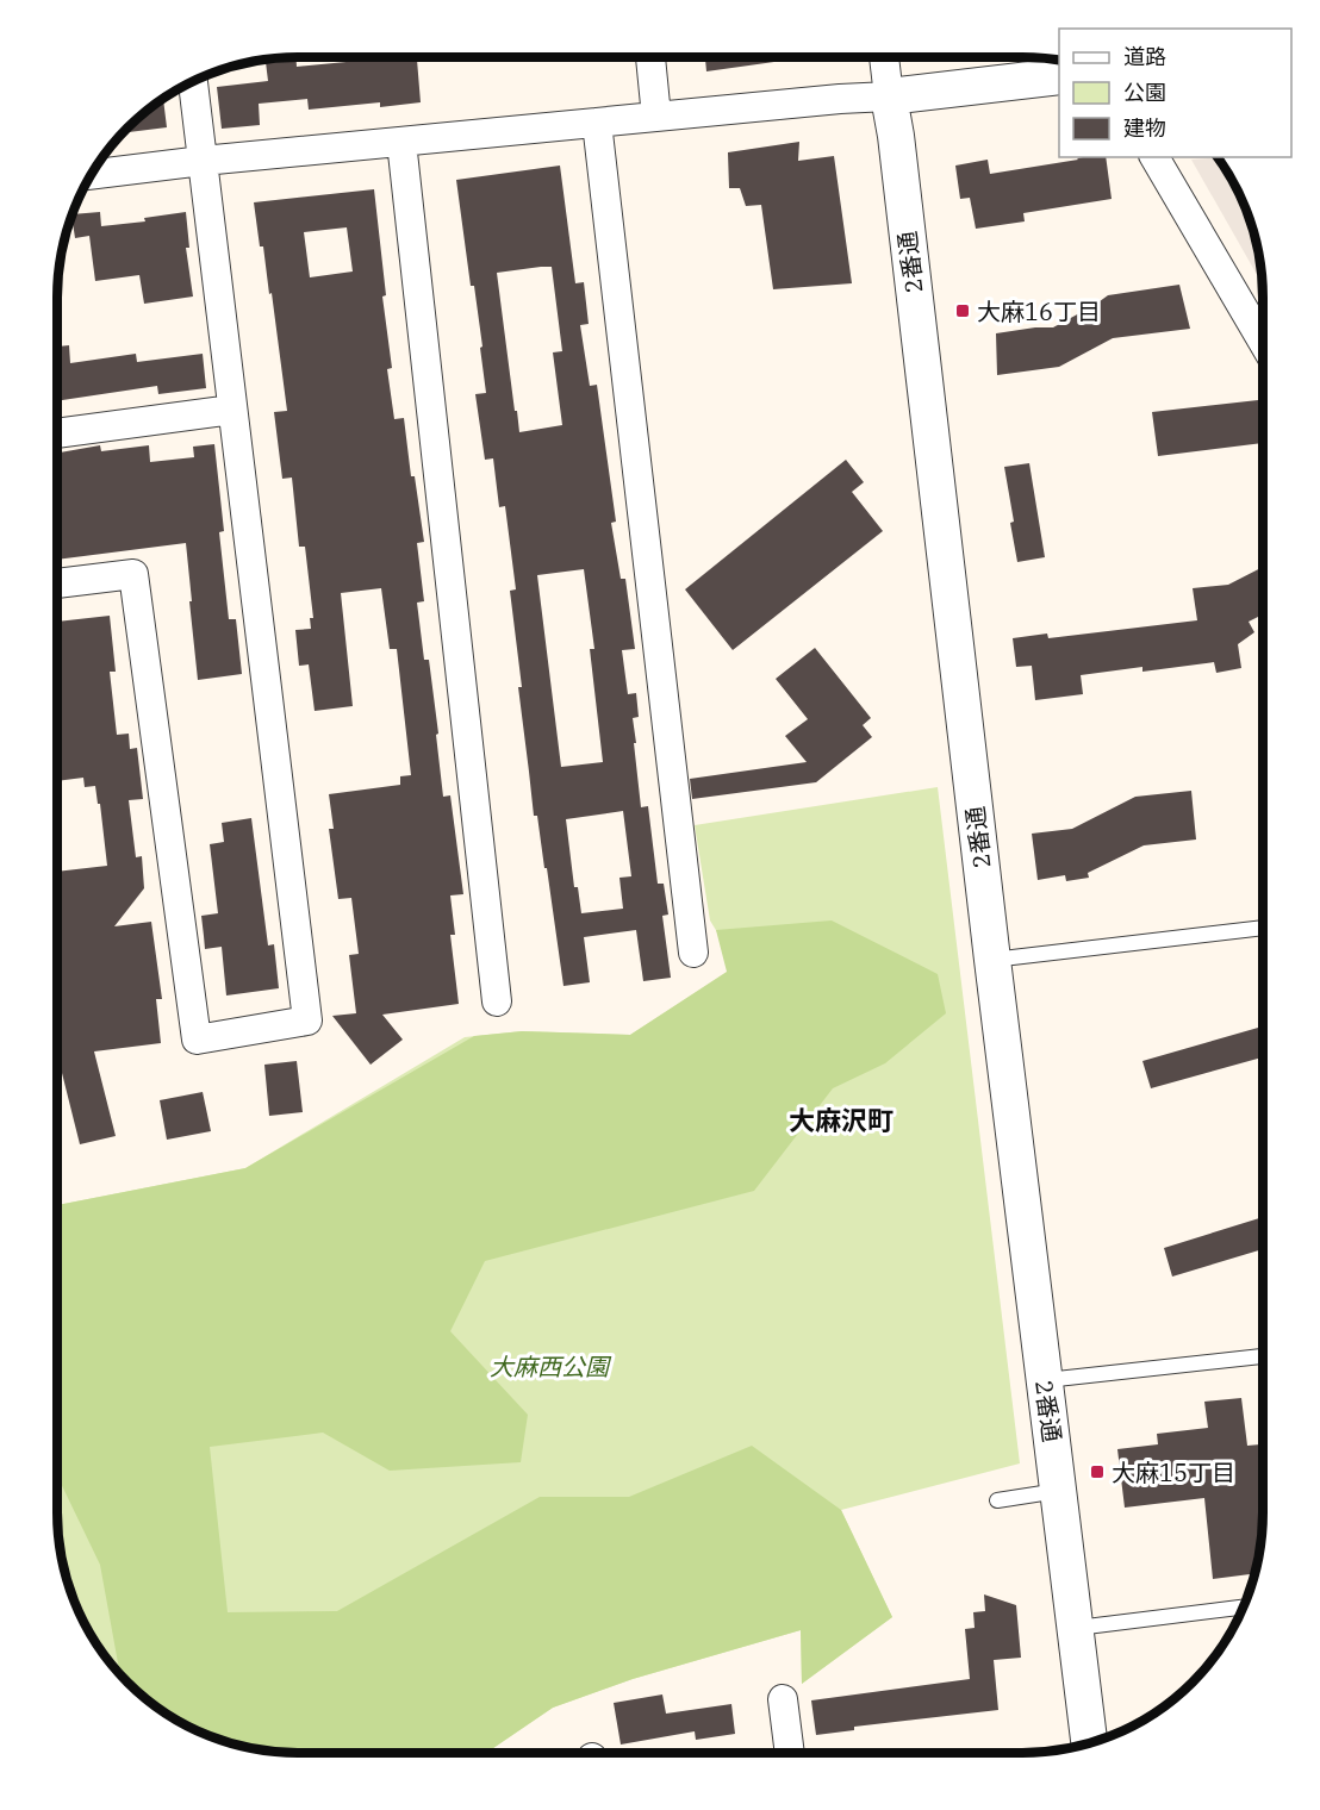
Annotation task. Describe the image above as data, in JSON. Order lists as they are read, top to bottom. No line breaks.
{"streets":{"street":["2番通"]},"districts":["大麻沢町"],"parks":["大麻西公園"],"places":{"transit":["大麻16丁目","大麻15丁目"]},"legend":["道路","公園","建物"]}
